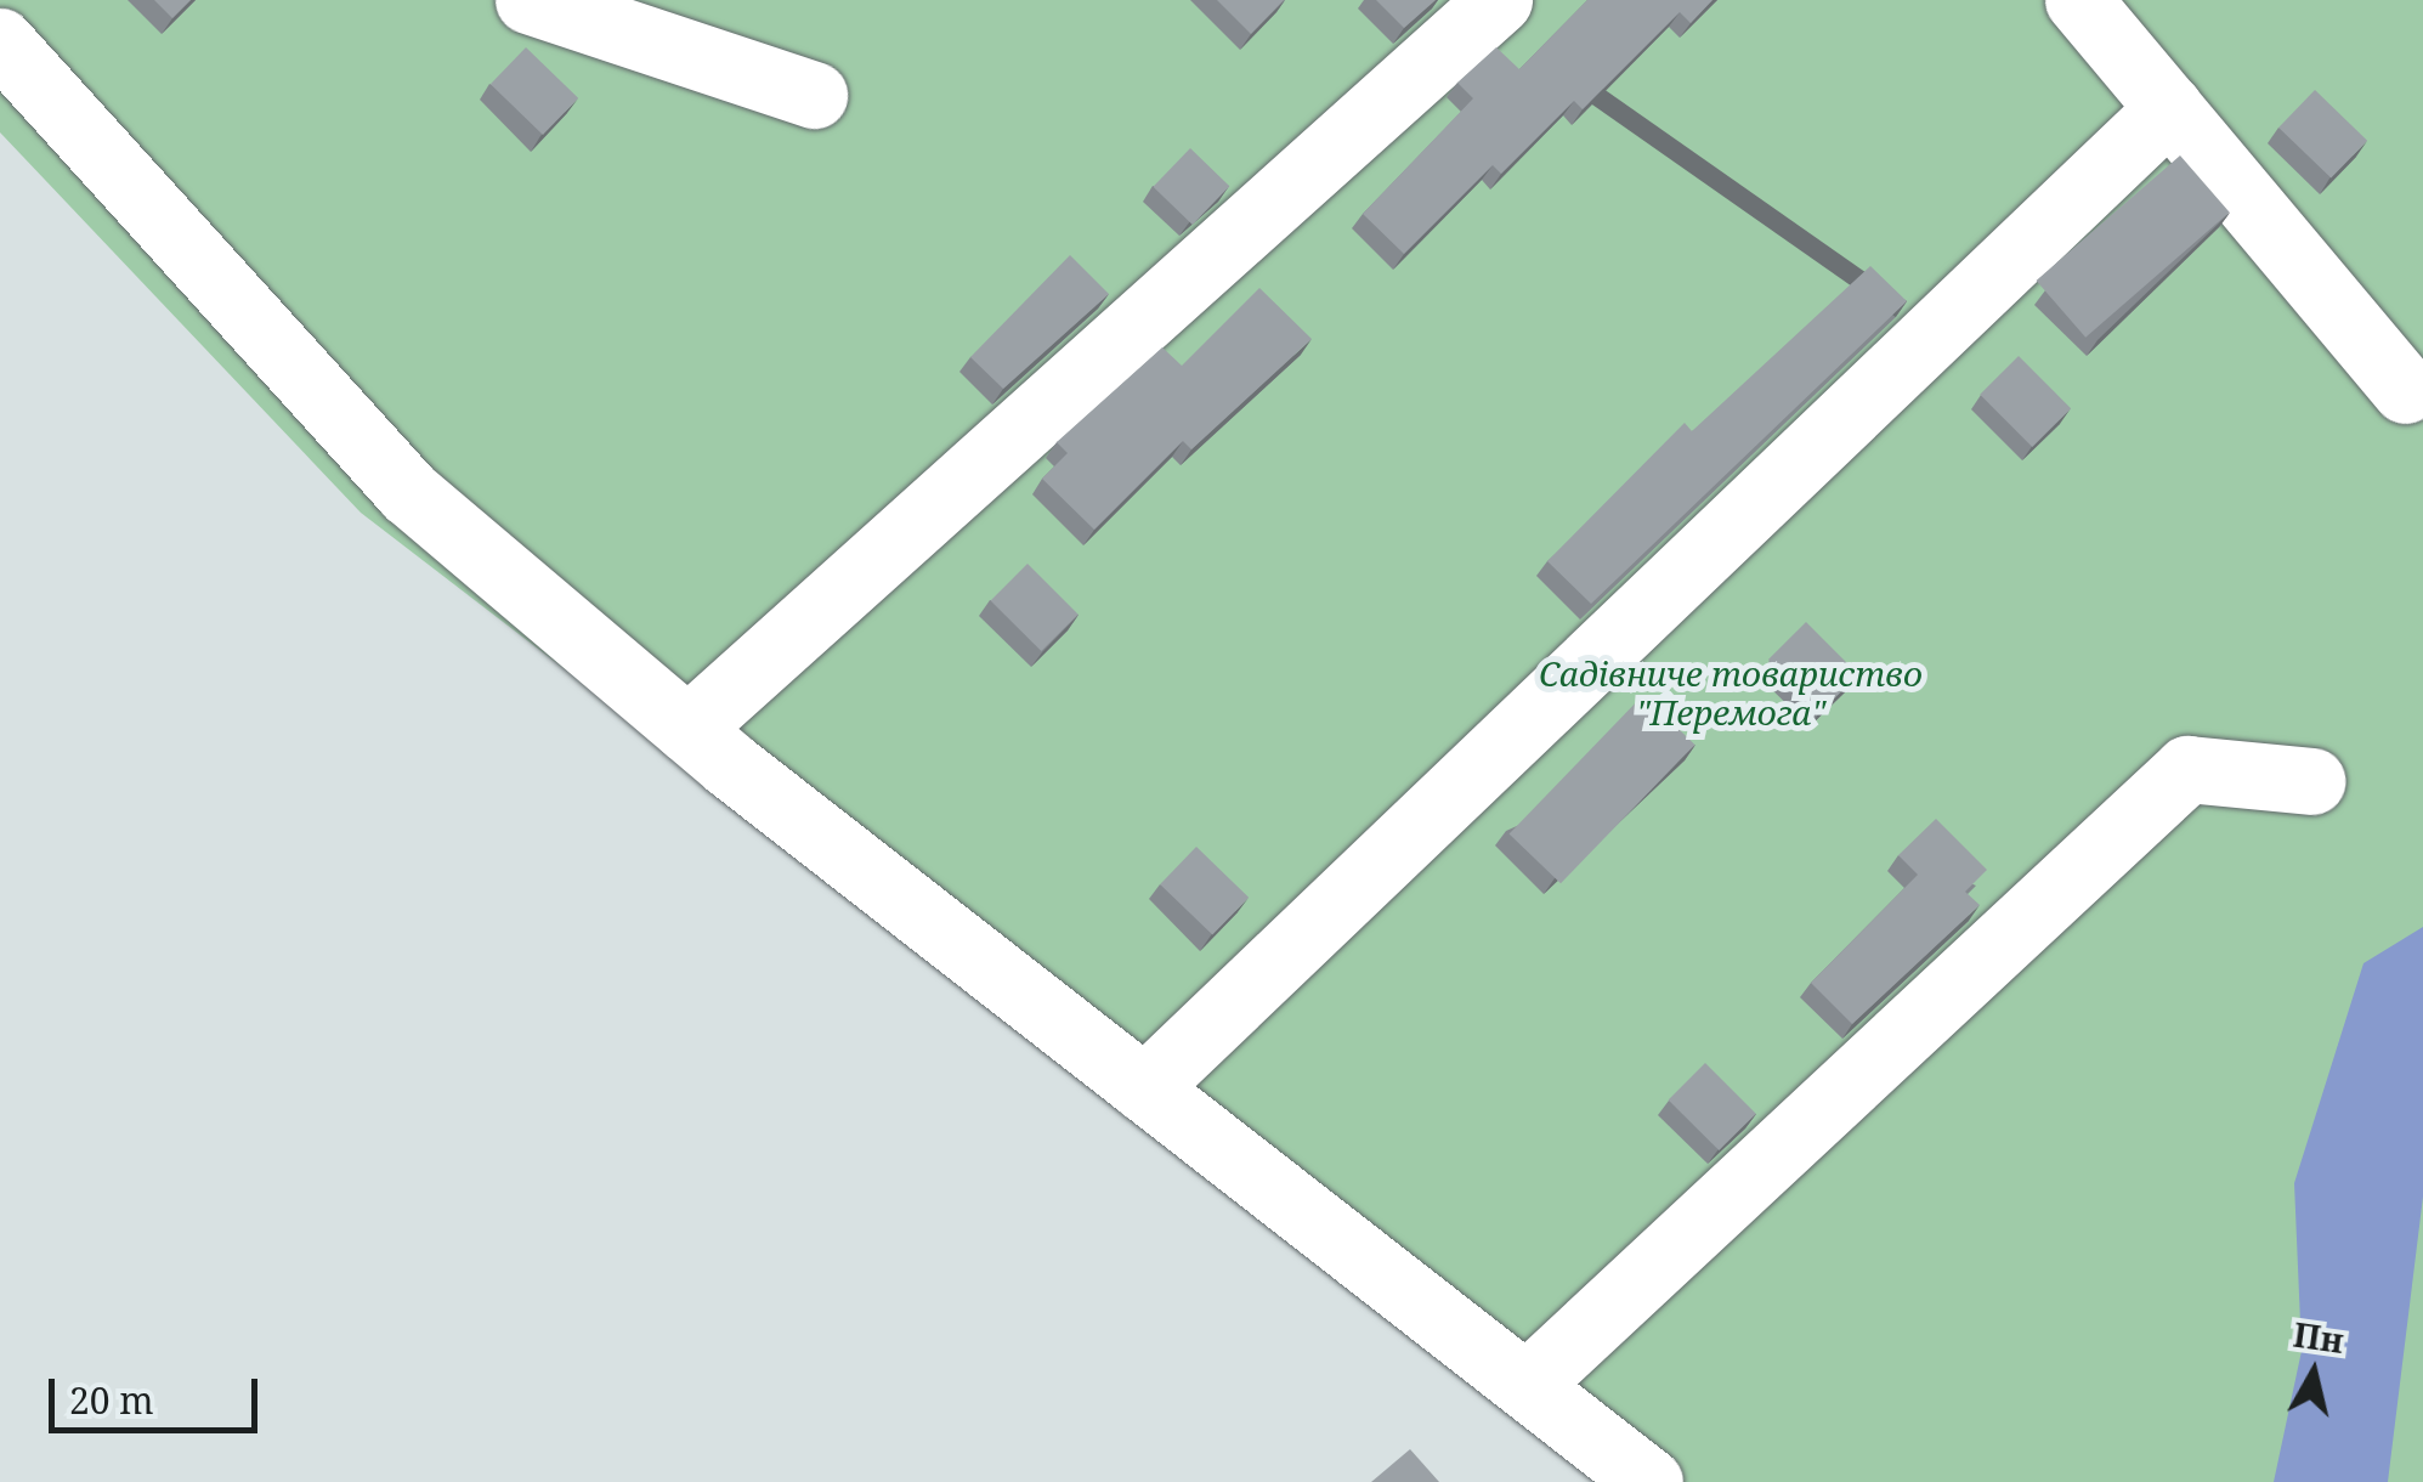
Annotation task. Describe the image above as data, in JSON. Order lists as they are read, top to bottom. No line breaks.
{"parks":["Садівниче товариство \"Перемога\""],"scale_bar":"20 m","north":"top"}
